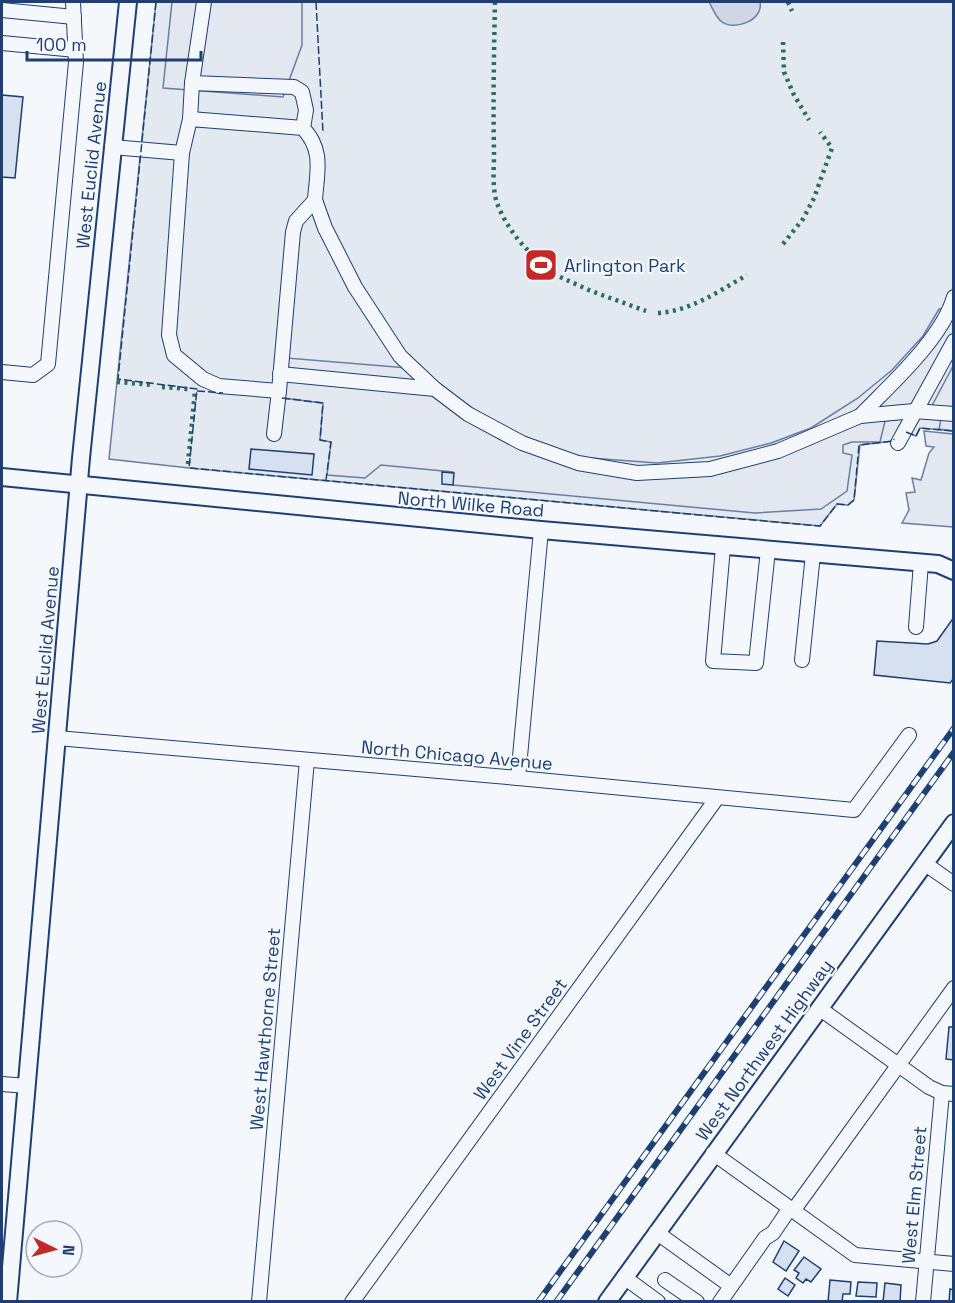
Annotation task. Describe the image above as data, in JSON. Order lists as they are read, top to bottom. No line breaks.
{"streets":{"main road":["West Euclid Avenue","North Wilke Road","West Northwest Highway"],"street":["North Chicago Avenue","West Hawthorne Street","West Vine Street","West Elm Street"]},"crossings":[["West Euclid Avenue","North Wilke Road"],["West Euclid Avenue","North Chicago Avenue"],["North Chicago Avenue","West Hawthorne Street"],["North Chicago Avenue","West Vine Street"]],"places":{"sports":["Arlington Park"]},"scale_bar":"100 m","north":"right"}
